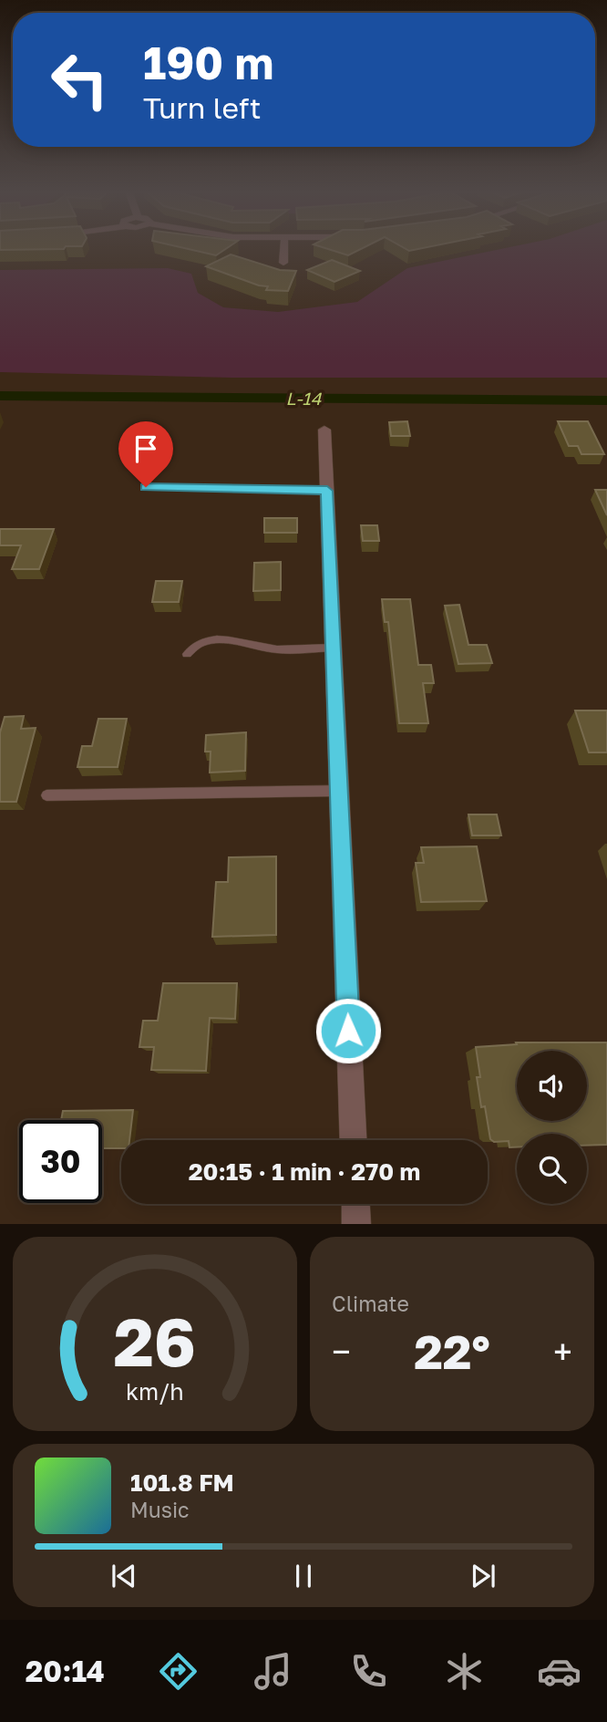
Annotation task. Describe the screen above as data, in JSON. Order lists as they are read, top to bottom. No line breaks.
{"water":["L-14"],"page":{"turn":["190 m","Turn left"],"limit":"30","trip":"20:15 · 1 min · 270 m","tile":"Climate","heat":["−","22°","+"],"song":["101.8 FM","Music"],"tabs":"20:14","gauge":["26","km/h"]}}
